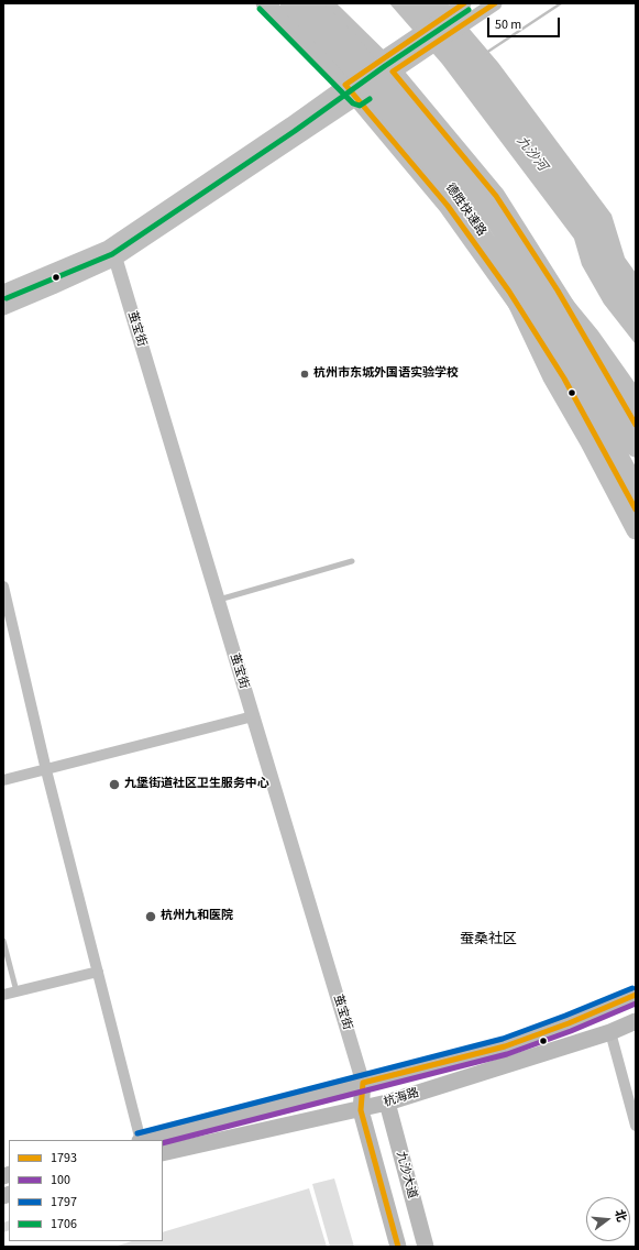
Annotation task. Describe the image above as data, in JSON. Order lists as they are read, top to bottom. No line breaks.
{"streets":{"main road":["德胜快速路","杭海路","九沙大道"],"street":["茧宝街"]},"crossings":[["茧宝街","杭海路"],["杭海路","九沙大道"]],"districts":["蚕桑社区"],"water":["九沙河"],"places":["杭州市东城外国语实验学校","九堡街道社区卫生服务中心","杭州九和医院"],"lines":["transit line 1793","transit line 1706","transit line 1797","transit line 100"],"legend":["1793","100","1797","1706"],"scale_bar":"50 m","north":"right"}
